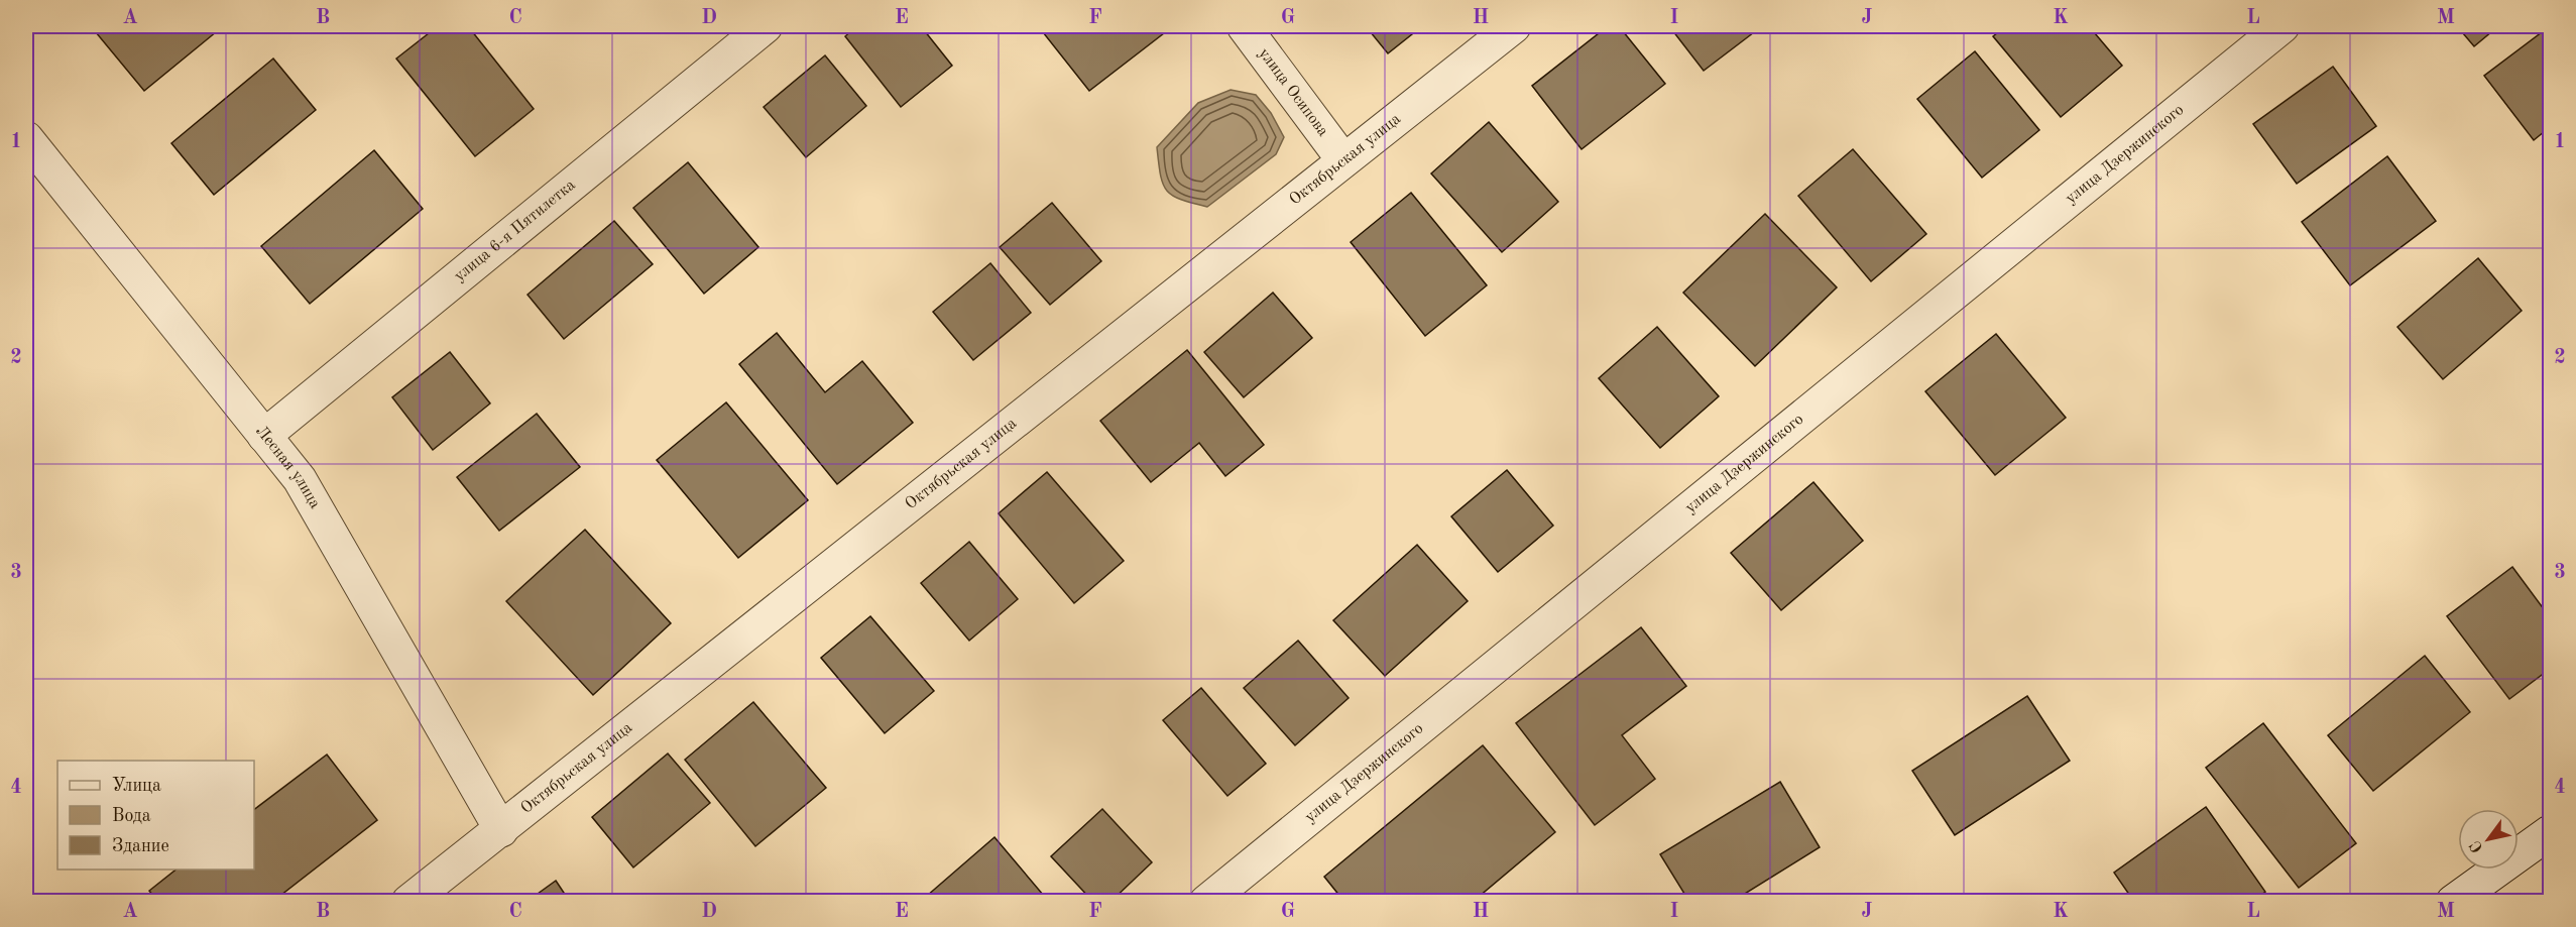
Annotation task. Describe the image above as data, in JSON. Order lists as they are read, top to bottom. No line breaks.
{"streets":{"street":["улица Осипова","улица Дзержинского","Октябрьская улица","улица 6-я Пятилетка","Лесная улица"]},"crossings":[["улица Осипова","Октябрьская улица"],["Октябрьская улица","Лесная улица"],["улица 6-я Пятилетка","Лесная улица"]],"legend":["Улица","Вода","Здание"],"north":"bottom left","grid":{"columns":["A","B","C","D","E","F","G","H","I","J","K","L","M"],"rows":["1","2","3","4"]}}
